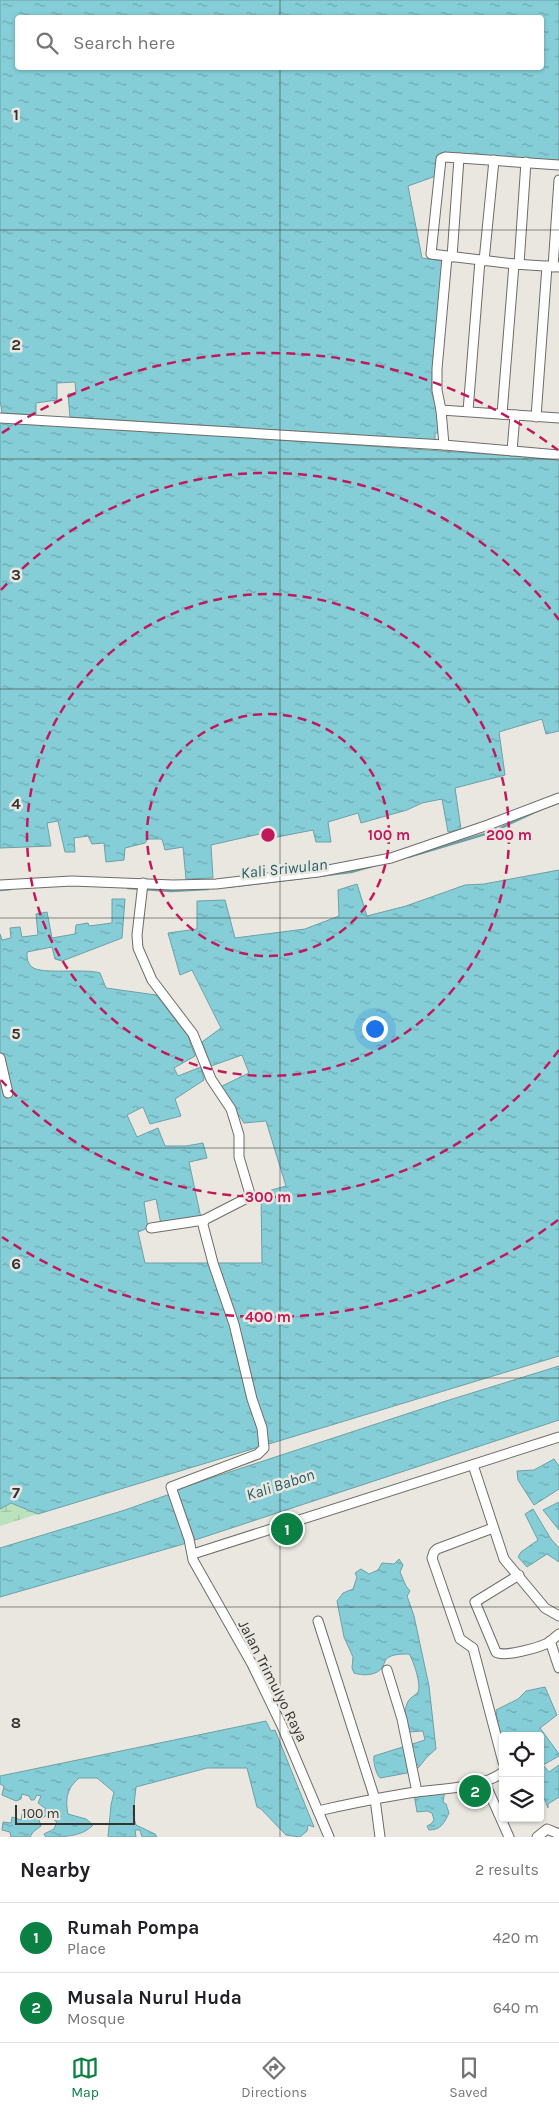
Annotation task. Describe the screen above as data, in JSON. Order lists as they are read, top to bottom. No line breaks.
{"streets":{"street":["Jalan Trimulyo Raya"]},"water":["Kali Sriwulan","Kali Babon"],"scale_bar":"100 m","page":{"search":"Search here","pins":["1","2"],"scale":"100 m","heading":["Nearby","2 results"],"list":[{"mark":"1","name":"Rumah Pompa","note":"Place","value":"420 m"},{"mark":"2","name":"Musala Nurul Huda","note":"Mosque","value":"640 m"}],"nav":["Map","Directions","Saved"]},"grid":{"rows":["1","2","3","4","5","6","7","8"]},"rings":["100 m","200 m","300 m","400 m"]}
